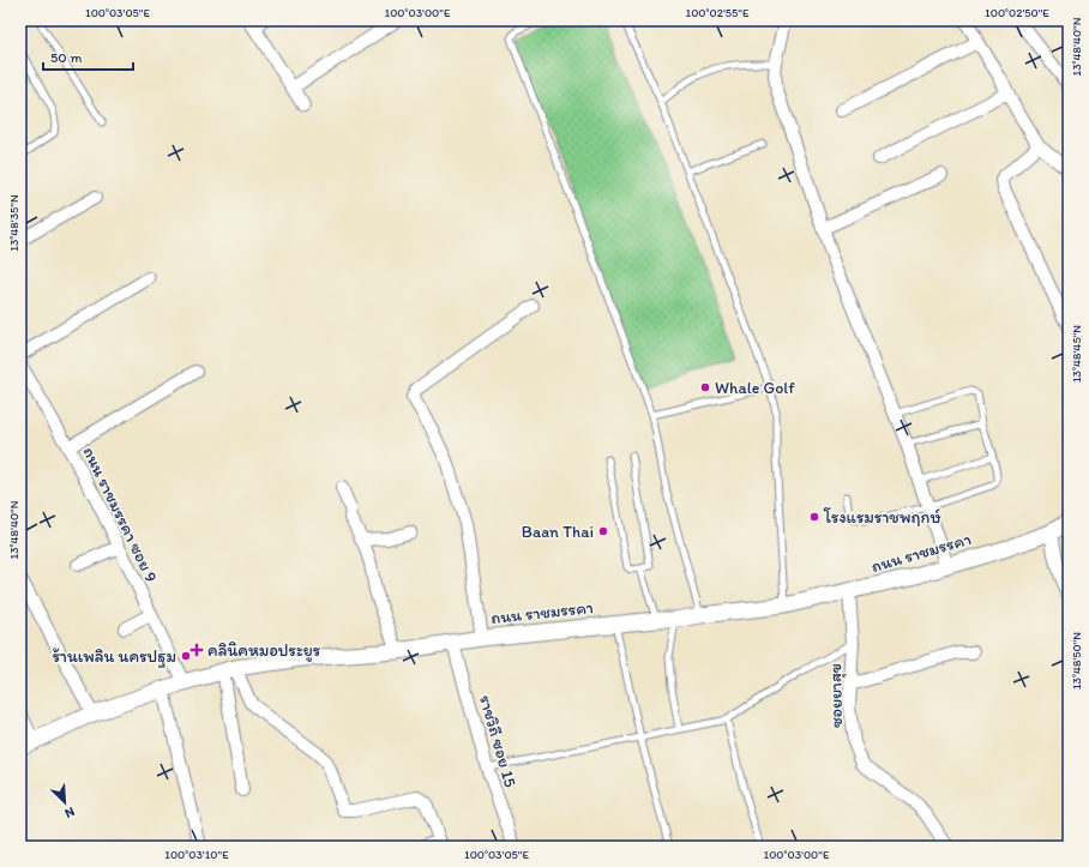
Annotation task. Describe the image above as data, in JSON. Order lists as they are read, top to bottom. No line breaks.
{"streets":{"street":["ถนน ราชมรรคา ซอย 9","ถนน ราชมรรคา","ซอยยาสุข","ราชวิถี ซอย 15"]},"crossings":[["ถนน ราชมรรคา ซอย 9","ถนน ราชมรรคา"],["ถนน ราชมรรคา","ซอยยาสุข"],["ถนน ราชมรรคา","ราชวิถี ซอย 15"]],"places":{"other":["Whale Golf","โรงแรมราชพฤกษ์","Baan Thai","ร้านเพลิน นครปฐม"],"health":["คลินิคหมอประยูร"]},"scale_bar":"50 m","north":"bottom right","coordinates":["100°03'05\"E","100°03'00\"E","100°02'55\"E","100°02'50\"E","13°48'40\"N","13°48'35\"N","13°48'45\"N","13°48'50\"N","100°03'10\"E"]}
